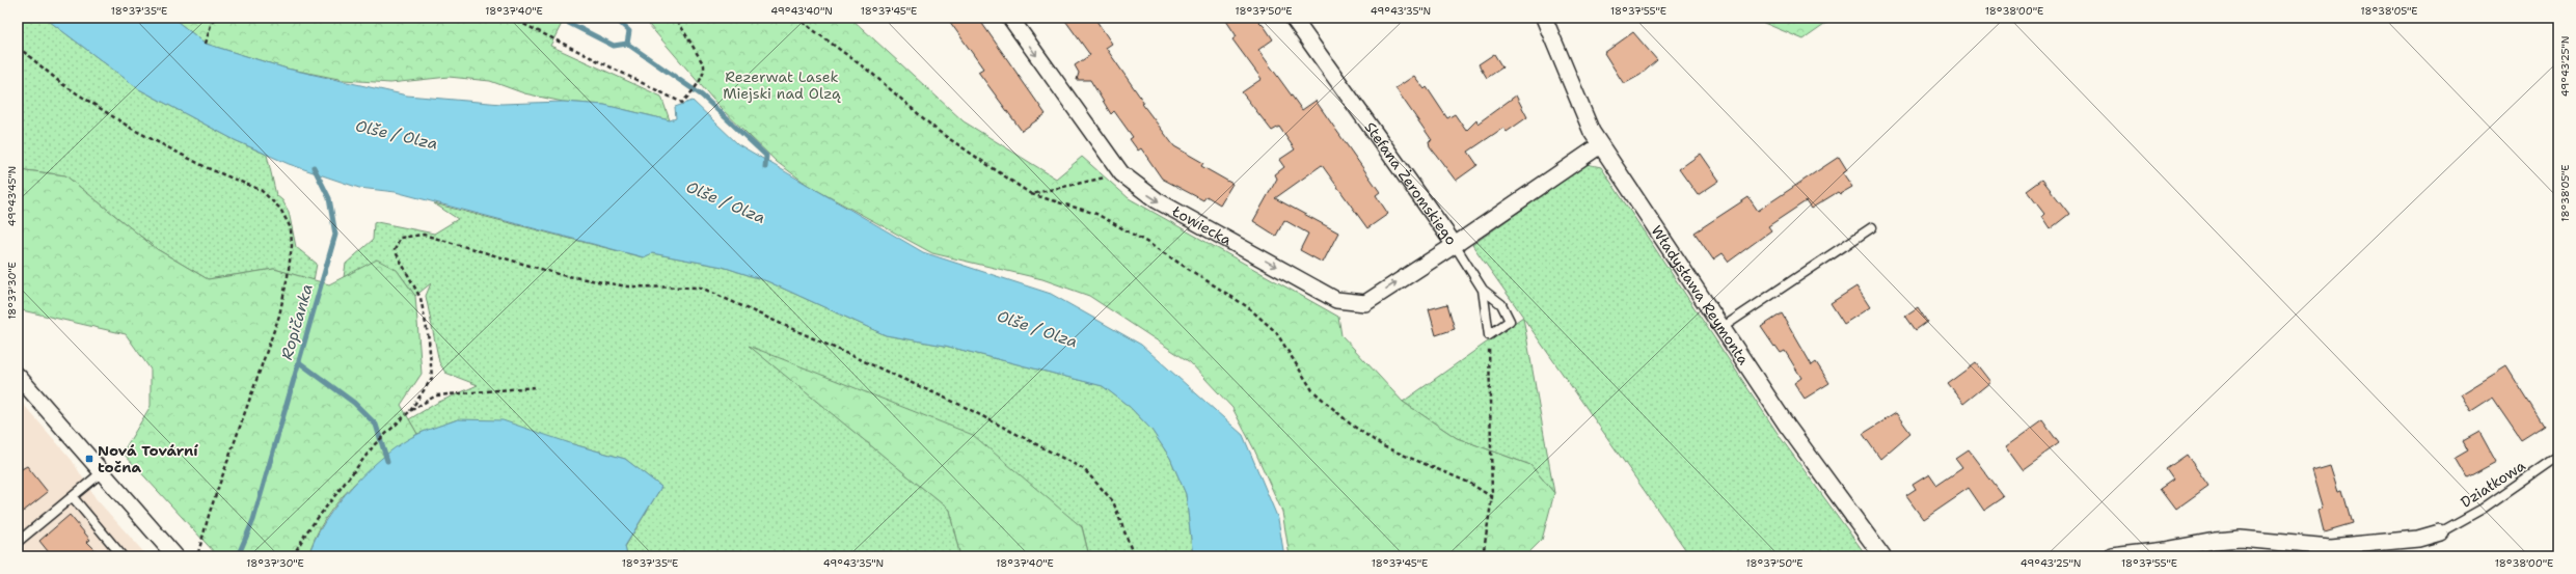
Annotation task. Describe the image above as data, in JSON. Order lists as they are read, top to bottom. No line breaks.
{"streets":{"street":["Stefana Żeromskiego","Łowiecka","Władysława Reymonta"],"lane":["Działkowa"]},"crossings":[["Stefana Żeromskiego","Łowiecka"],["Stefana Żeromskiego","Władysława Reymonta"]],"one_way":["Łowiecka"],"water":["Olše / Olza","Ropičanka"],"parks":["Rezerwat Lasek Miejski nad Olzą"],"places":{"transit":["Nová Tovární točna"]},"coordinates":["18°37'35\"E","18°37'40\"E","49°43'40\"N","18°37'45\"E","18°37'50\"E","49°43'35\"N","18°37'55\"E","18°38'00\"E","18°38'05\"E","49°43'25\"N","49°43'45\"N","18°37'30\"E"]}
